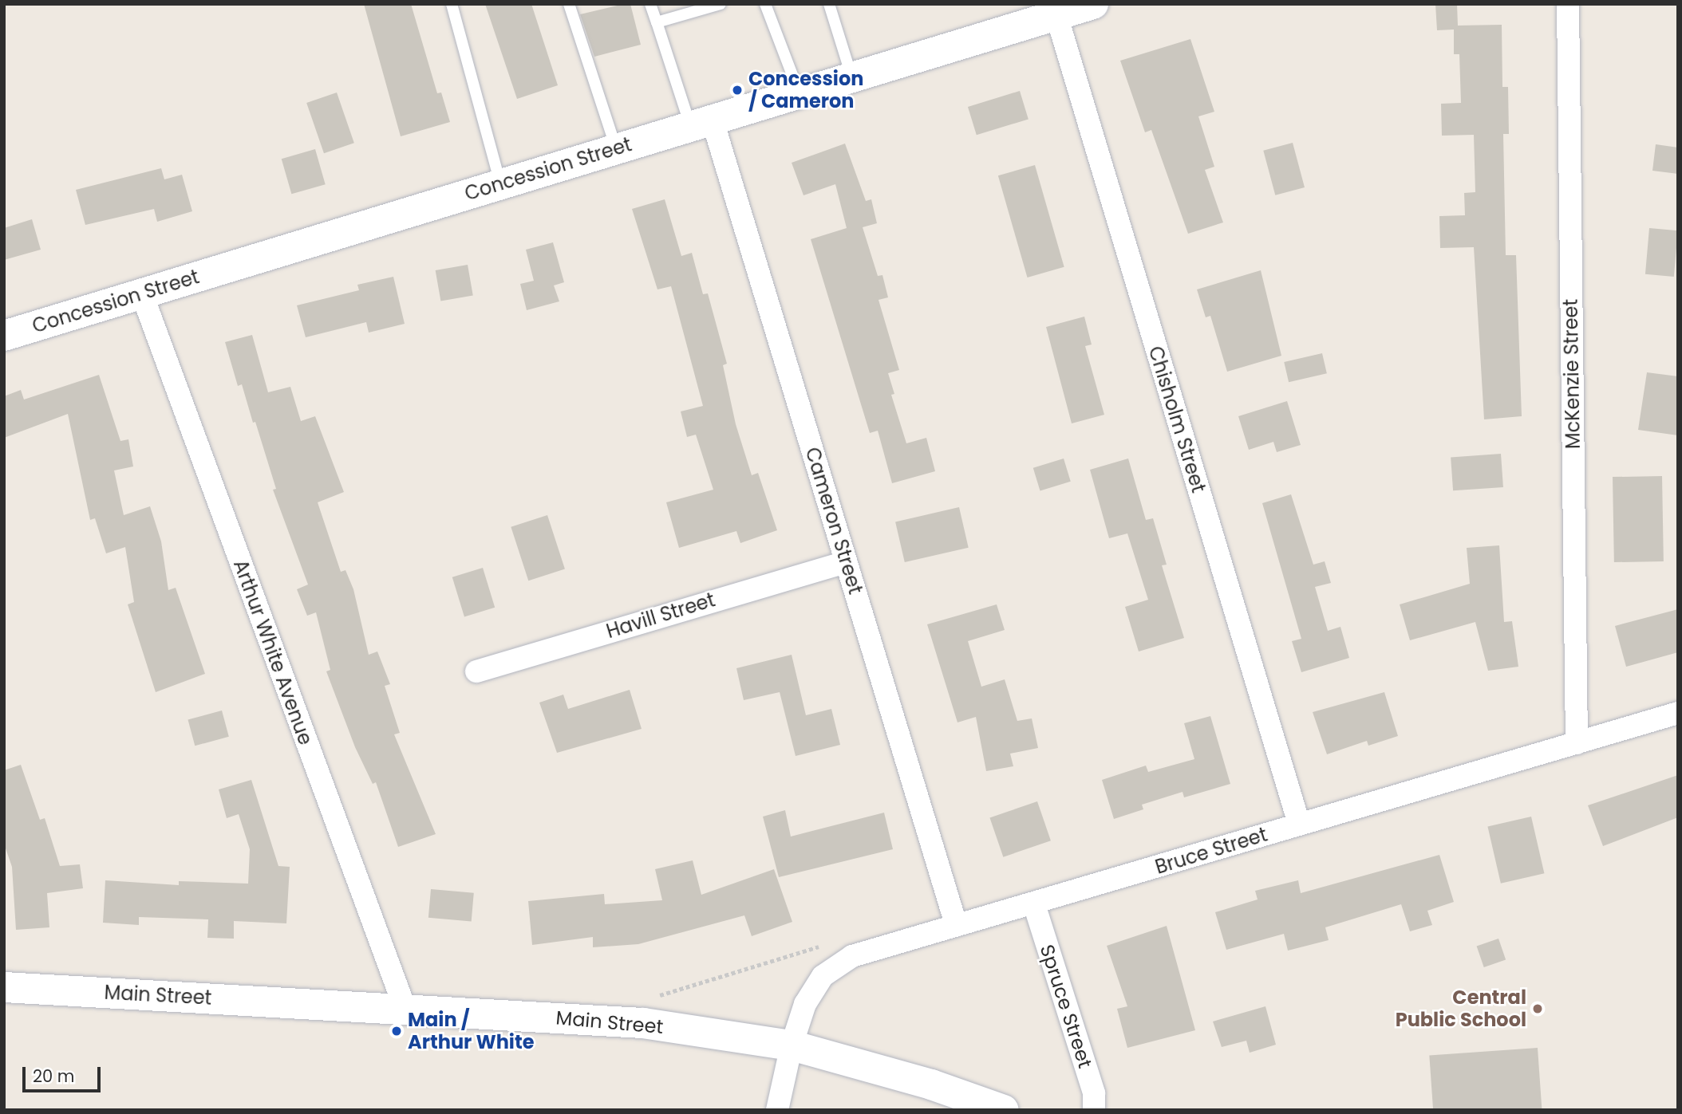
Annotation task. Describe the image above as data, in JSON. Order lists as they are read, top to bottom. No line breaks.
{"streets":{"main road":["Concession Street","Main Street"],"street":["McKenzie Street","Chisholm Street","Cameron Street","Havill Street","Arthur White Avenue","Bruce Street","Spruce Street"]},"crossings":[["Concession Street","Chisholm Street"],["Concession Street","Cameron Street"],["Concession Street","Arthur White Avenue"],["McKenzie Street","Bruce Street"],["Chisholm Street","Bruce Street"],["Cameron Street","Havill Street"],["Cameron Street","Bruce Street"],["Arthur White Avenue","Main Street"],["Bruce Street","Main Street"],["Bruce Street","Spruce Street"]],"places":["Concession / Cameron","Central Public School","Main / Arthur White"],"scale_bar":"20 m"}
